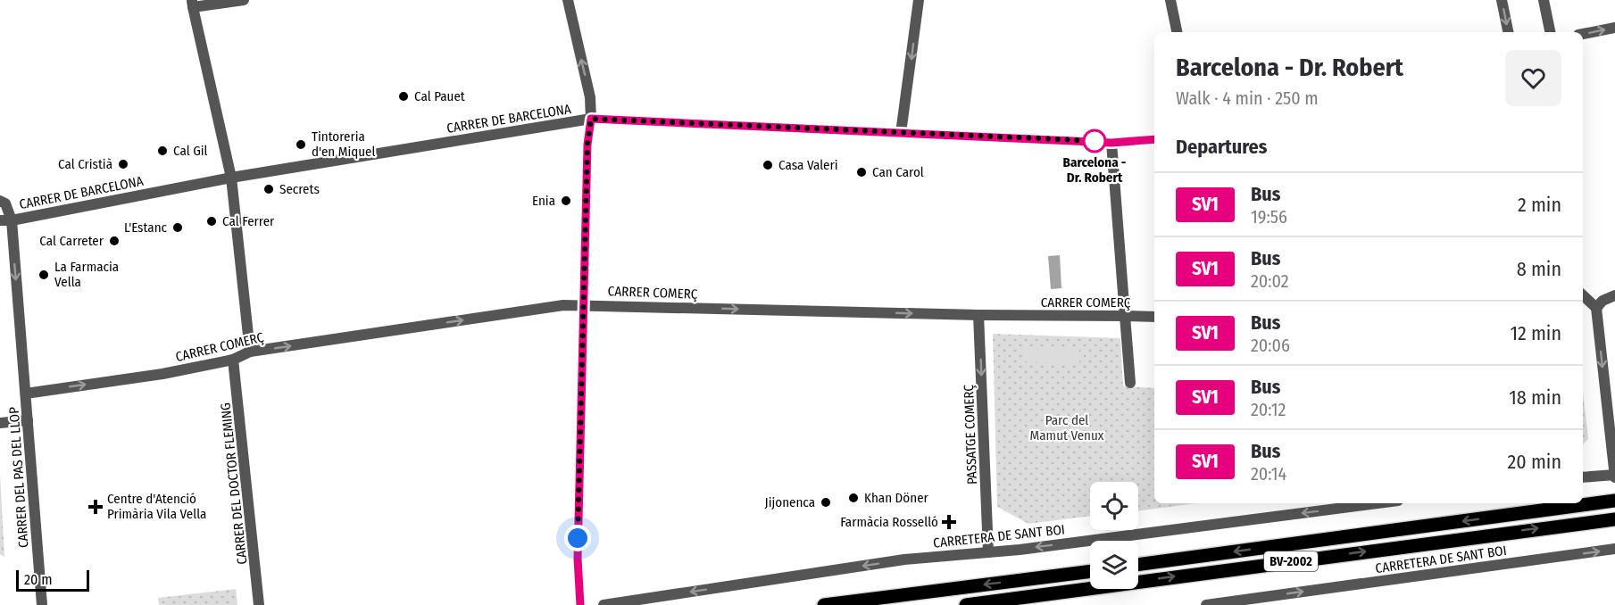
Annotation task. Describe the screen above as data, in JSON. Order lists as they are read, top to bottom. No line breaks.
{"streets":{"main road":["BV-2002"],"street":["CARRER DE BARCELONA","CARRER COMERÇ","PASSATGE COMERÇ","CARRER DEL PAS DEL LLOP","CARRER DEL DOCTOR FLEMING","CARRETERA DE SANT BOI"]},"crossings":[["CARRER DE BARCELONA","CARRER DEL PAS DEL LLOP"],["CARRER COMERÇ","PASSATGE COMERÇ"],["CARRER COMERÇ","CARRER DEL PAS DEL LLOP"],["CARRER COMERÇ","CARRER DEL DOCTOR FLEMING"],["PASSATGE COMERÇ","CARRETERA DE SANT BOI"]],"one_way":["CARRER COMERÇ","PASSATGE COMERÇ","CARRER DEL PAS DEL LLOP"],"parks":["Parc del Mamut Venux"],"places":{"other":["Cal Pauet","Barcelona - Dr. Robert","Tintoreria d'en Miquel","Cal Gil","Cal Cristià","Casa Valeri","Can Carol","Secrets","Enia","Cal Ferrer","L'Estanc","Cal Carreter","La Farmacia Vella","Khan Döner","Jijonenca"],"health":["Centre d'Atenció Primària Vila Vella","Farmàcia Rosselló"]},"lines":["bus line SV1"],"scale_bar":"20 m","page":{"heading":[["Barcelona - Dr. Robert","Walk · 4 min · 250 m"],"Departures"],"list":[{"mark":"SV1","name":"Bus","note":"19:56","value":"2 min"},{"mark":"SV1","name":"Bus","note":"20:02","value":"8 min"},{"mark":"SV1","name":"Bus","note":"20:06","value":"12 min"},{"mark":"SV1","name":"Bus","note":"20:12","value":"18 min"},{"mark":"SV1","name":"Bus","note":"20:14","value":"20 min"}],"scale":"20 m"}}
